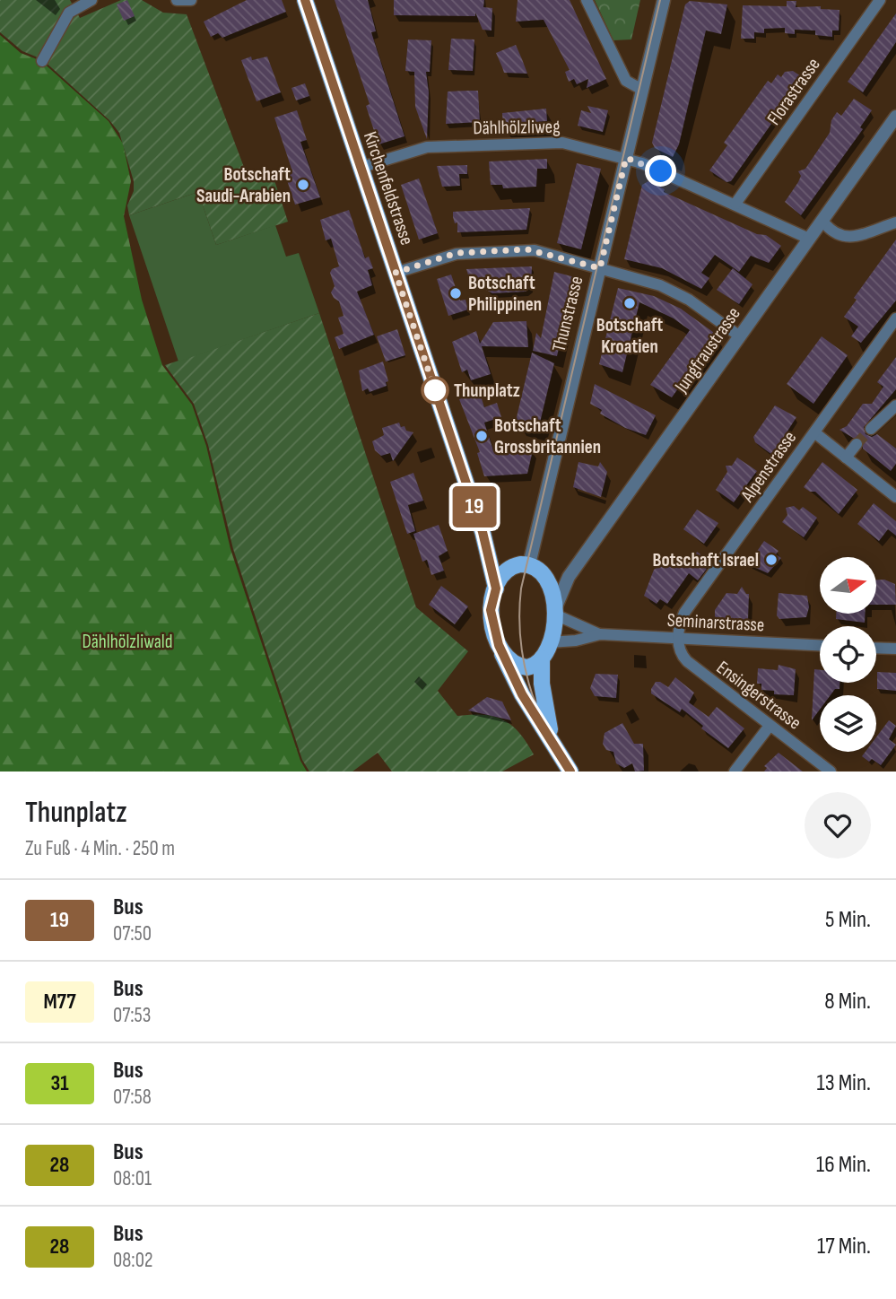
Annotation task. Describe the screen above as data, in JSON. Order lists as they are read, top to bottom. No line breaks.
{"streets":{"main road":["Kirchenfeldstrasse"],"street":["Florastrasse","Dählhölzliweg","Thunstrasse","Jungfraustrasse","Alpenstrasse","Seminarstrasse","Ensingerstrasse"]},"crossings":[["Florastrasse","Dählhölzliweg"],["Dählhölzliweg","Kirchenfeldstrasse"],["Dählhölzliweg","Thunstrasse"],["Dählhölzliweg","Jungfraustrasse"],["Kirchenfeldstrasse","Thunstrasse"],["Kirchenfeldstrasse","Jungfraustrasse"],["Kirchenfeldstrasse","Seminarstrasse"],["Thunstrasse","Jungfraustrasse"],["Thunstrasse","Seminarstrasse"],["Jungfraustrasse","Seminarstrasse"],["Alpenstrasse","Seminarstrasse"],["Alpenstrasse","Ensingerstrasse"],["Seminarstrasse","Ensingerstrasse"]],"parks":["Dählhölzliwald"],"places":["Botschaft Saudi-Arabien","Botschaft Philippinen","Botschaft Kroatien","Thunplatz","Botschaft Grossbritannien","Botschaft Israel"],"lines":["bus line 19"],"north":"right","page":{"on_map":"19","heading":["Thunplatz","Zu Fuß · 4 Min. · 250 m"],"list":[{"mark":"19","name":"Bus","note":"07:50","value":"5 Min."},{"mark":"M77","name":"Bus","note":"07:53","value":"8 Min."},{"mark":"31","name":"Bus","note":"07:58","value":"13 Min."},{"mark":"28","name":"Bus","note":"08:01","value":"16 Min."},{"mark":"28","name":"Bus","note":"08:02","value":"17 Min."}]}}
